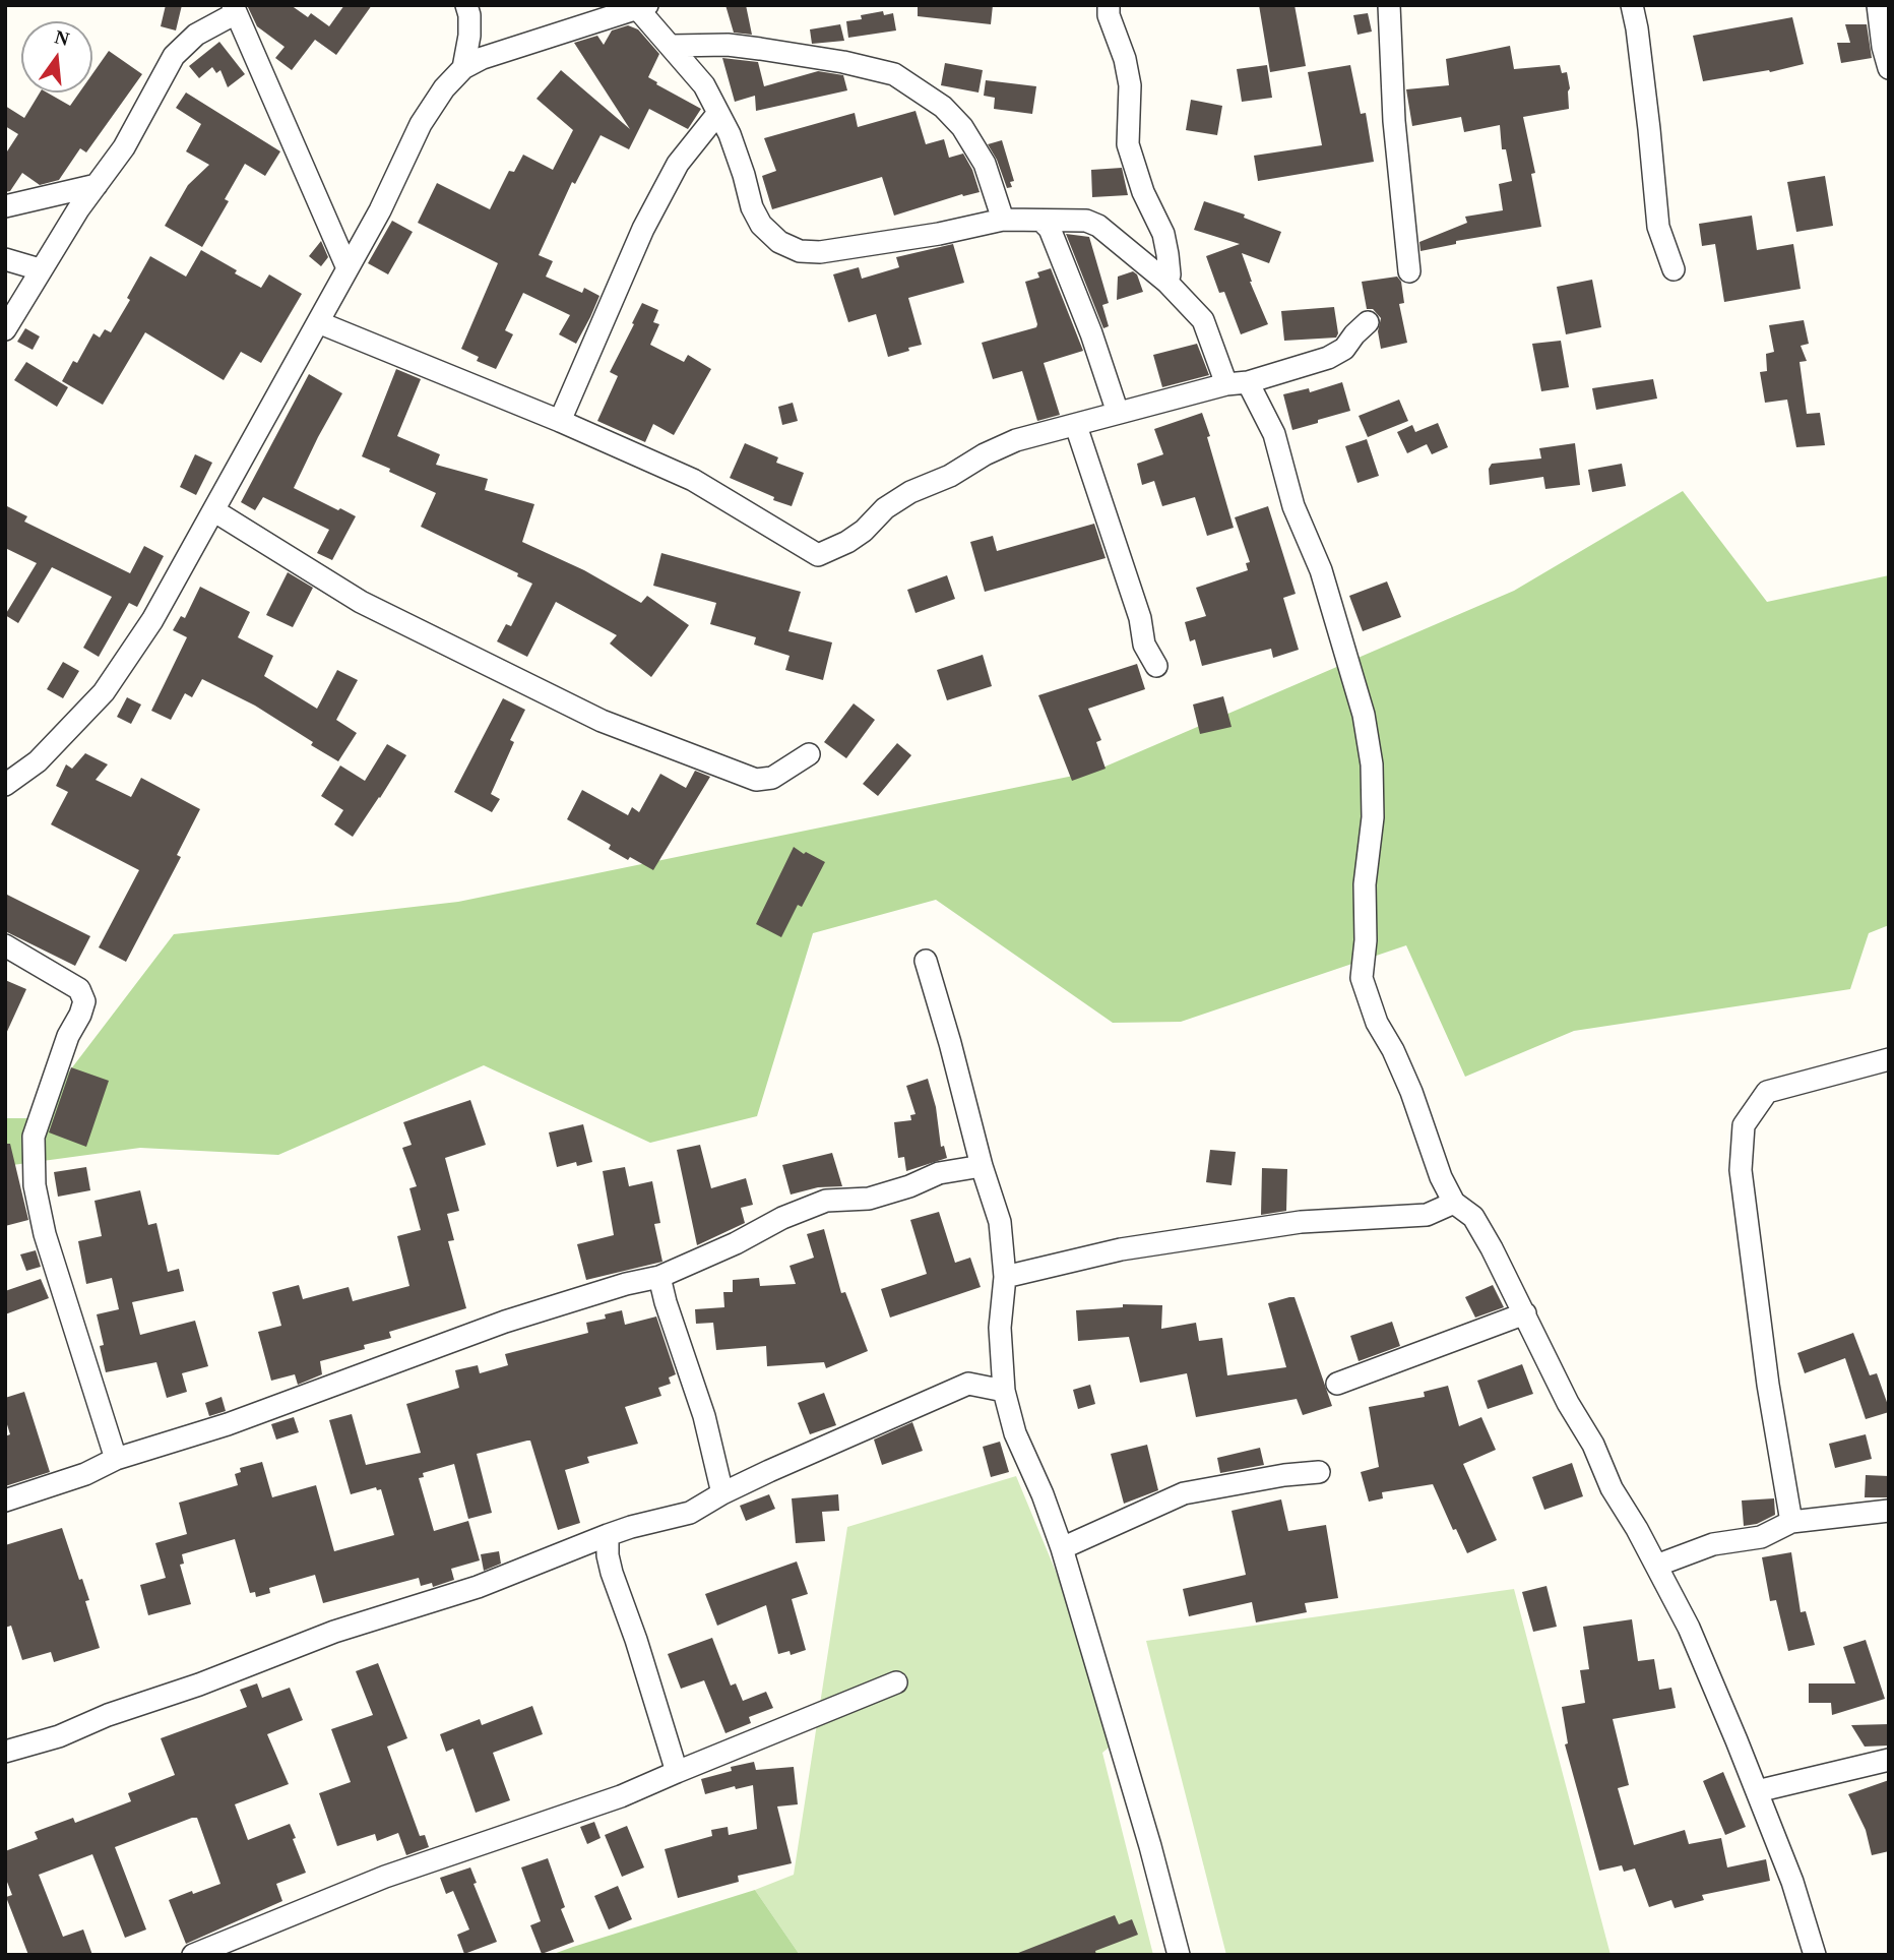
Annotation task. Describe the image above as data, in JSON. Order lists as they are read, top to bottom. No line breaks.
{"north":"top"}
